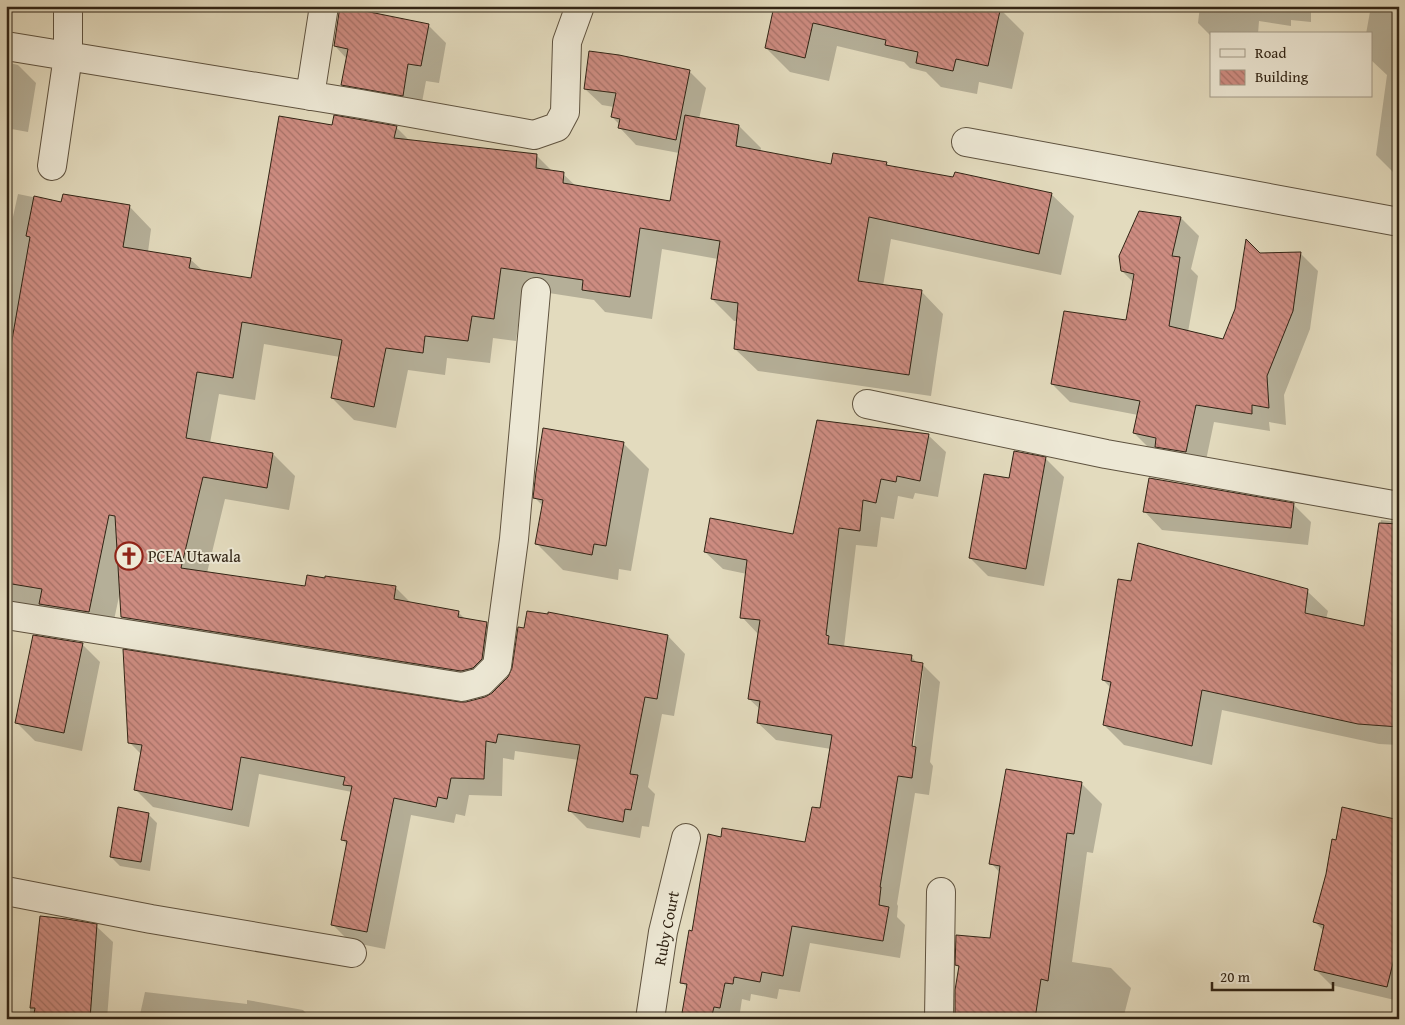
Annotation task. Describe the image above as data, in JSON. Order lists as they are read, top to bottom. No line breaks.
{"streets":{"street":["Ruby Court"]},"places":{"church":["PCEA Utawala"]},"legend":["Road","Building"],"scale_bar":"20 m"}
